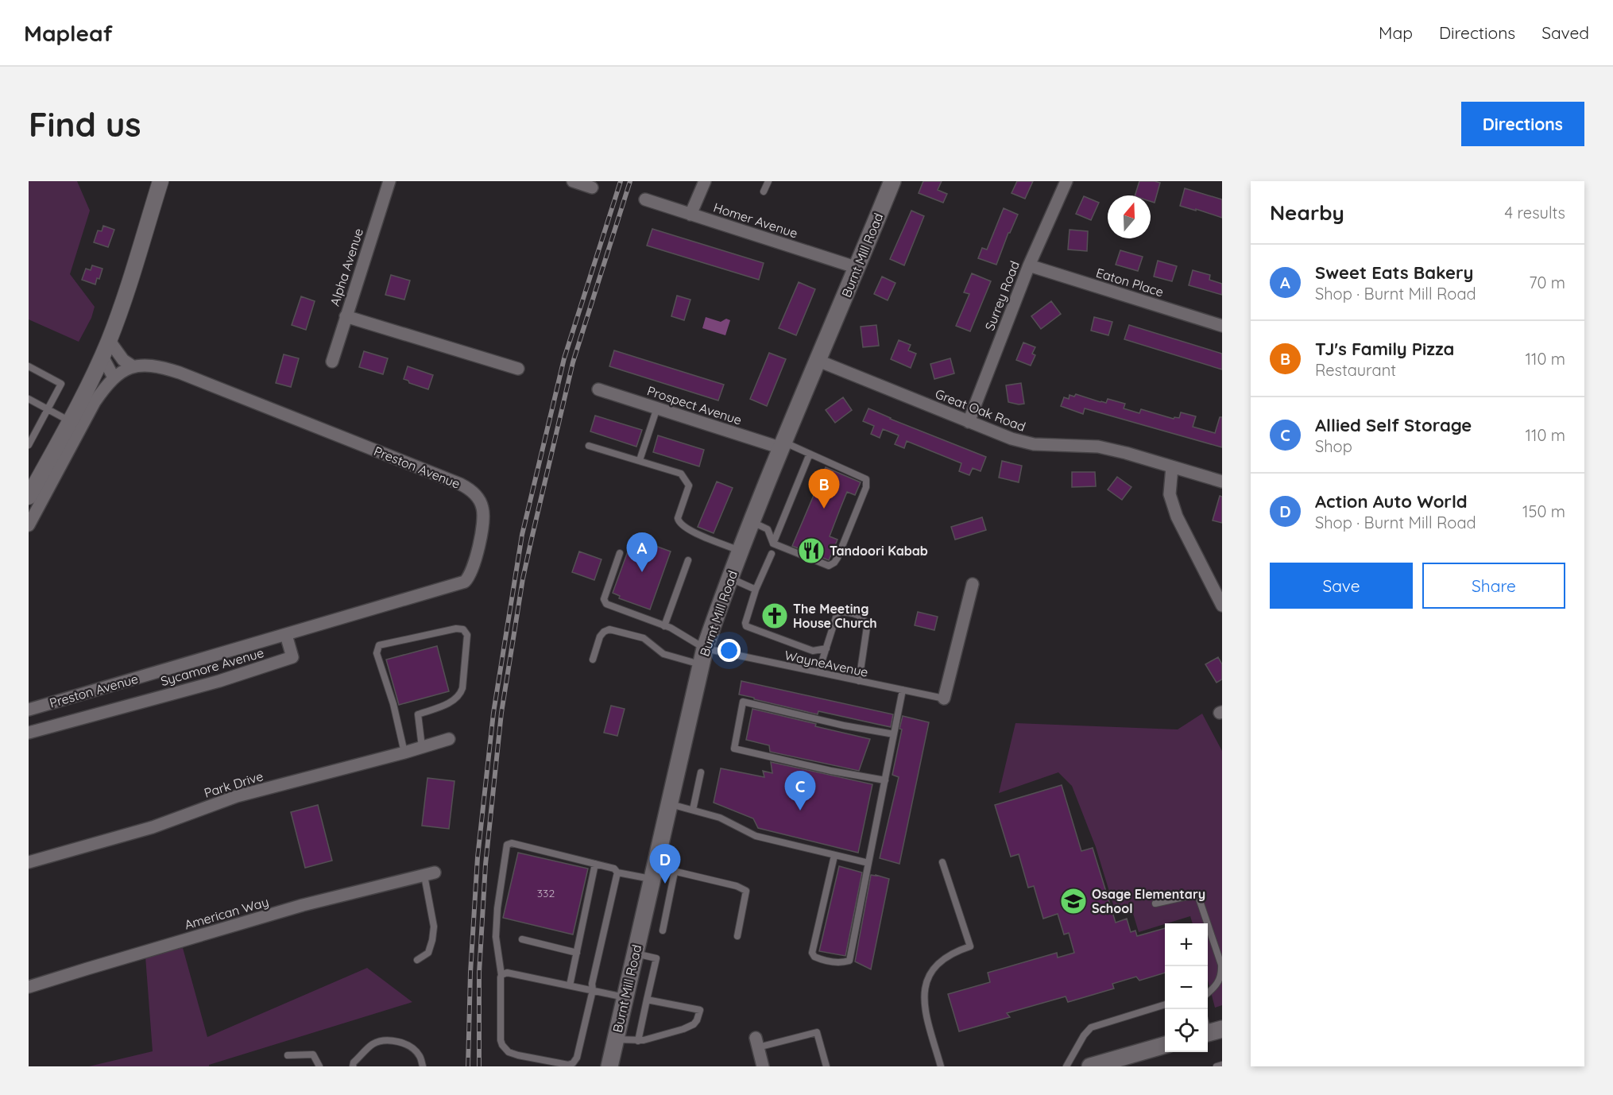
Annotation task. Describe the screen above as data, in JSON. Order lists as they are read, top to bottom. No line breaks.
{"streets":{"main road":["Burnt Mill Road"],"street":["Homer Avenue","Alpha Avenue","Eaton Place","Surrey Road","Prospect Avenue","Great Oak Road","Preston Avenue","Sycamore Avenue","Park Drive","American Way"],"lane":["WayneAvenue"]},"crossings":[["Homer Avenue","Burnt Mill Road"],["Burnt Mill Road","Prospect Avenue"],["Burnt Mill Road","Great Oak Road"],["Burnt Mill Road","WayneAvenue"],["Eaton Place","Surrey Road"],["Surrey Road","Great Oak Road"],["Preston Avenue","Sycamore Avenue"]],"places":{"restaurant":["Tandoori Kabab"],"church":["The Meeting House Church"],"school or university":["Osage Elementary School"]},"house_numbers":["332"],"north":"top","page":{"header":"Mapleaf","nav":["Map","Directions","Saved"],"buttons":["Directions",["Save","Share"]],"title":"Find us","heading":["Nearby","4 results"],"list":[{"mark":"A","name":"Sweet Eats Bakery","note":"Shop · Burnt Mill Road","value":"70 m"},{"mark":"B","name":"TJ's Family Pizza","note":"Restaurant","value":"110 m"},{"mark":"C","name":"Allied Self Storage","note":"Shop","value":"110 m"},{"mark":"D","name":"Action Auto World","note":"Shop · Burnt Mill Road","value":"150 m"}],"pins":["B","A","C","D"],"map_buttons":["+","−"]}}
